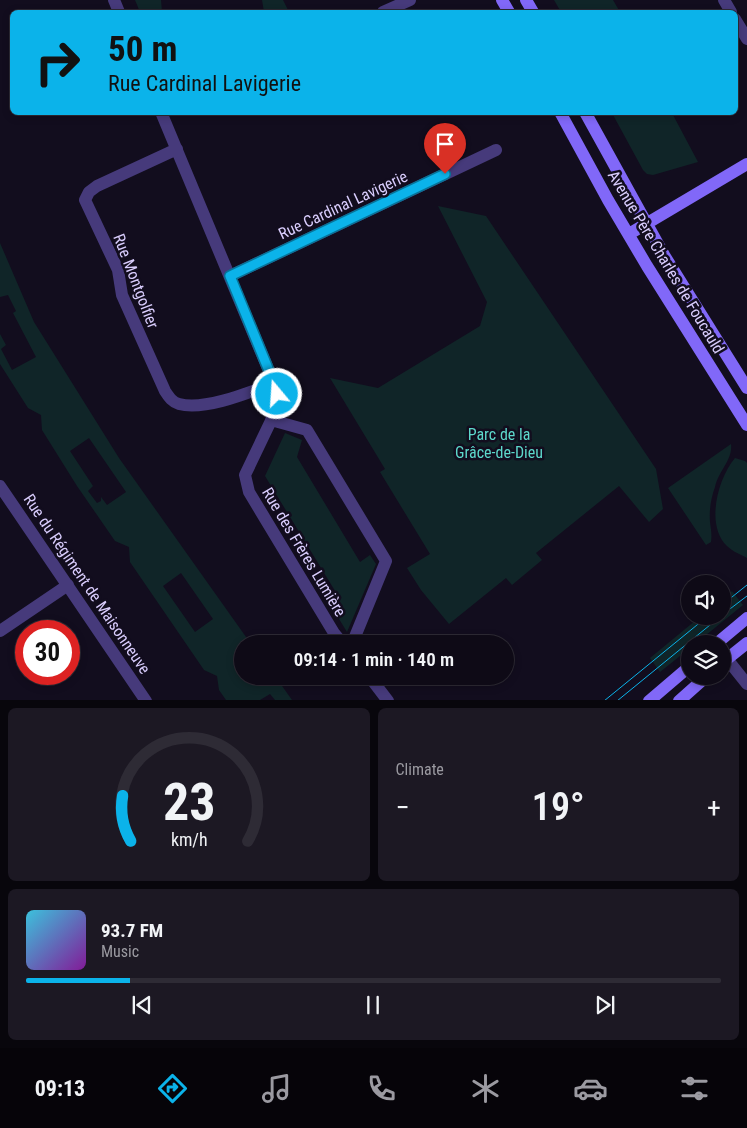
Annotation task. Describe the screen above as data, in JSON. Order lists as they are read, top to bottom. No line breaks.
{"streets":{"main road":["Avenue Père Charles de Foucauld"],"street":["Rue Cardinal Lavigerie","Rue Montgolfier","Rue des Frères Lumière","Rue du Régiment de Maisonneuve"]},"crossings":[["Rue Cardinal Lavigerie","Rue des Frères Lumière"],["Rue Montgolfier","Rue des Frères Lumière"]],"parks":["Parc de la Grâce-de-Dieu"],"page":{"turn":["50 m","Rue Cardinal Lavigerie"],"limit":"30","trip":"09:14 · 1 min · 140 m","tile":"Climate","heat":["−","19°","+"],"song":["93.7 FM","Music"],"tabs":"09:13","gauge":["23","km/h"]}}
